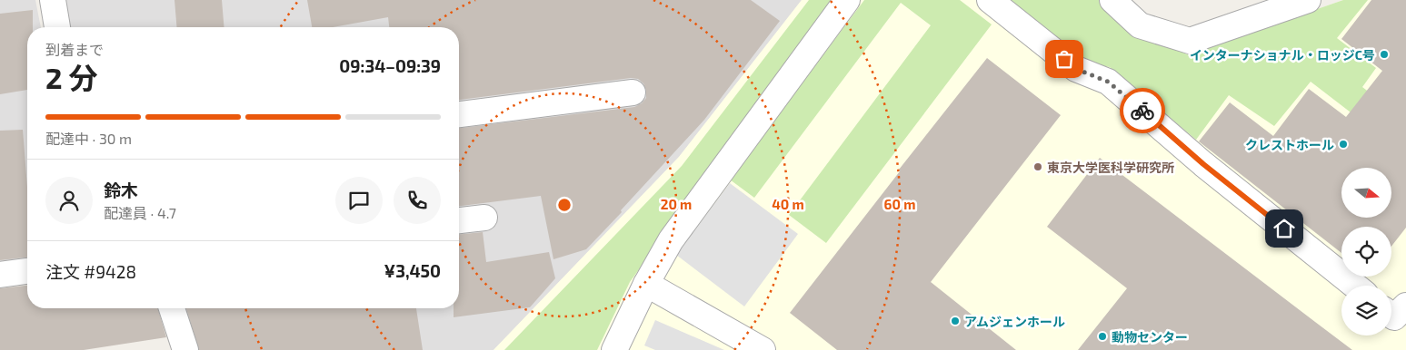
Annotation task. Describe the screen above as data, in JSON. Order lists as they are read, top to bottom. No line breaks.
{"places":["インターナショナル・ロッジC号","クレストホール","東京大学医科学研究所","アムジェンホール","動物センター"],"north":"right","page":{"heading":["2 分","到着まで","09:34–09:39"],"panel":["鈴木","配達員 · 4.7","注文 #9428","¥3,450"],"bar":"配達中 · 30 m"},"rings":["20 m","40 m","60 m"]}
